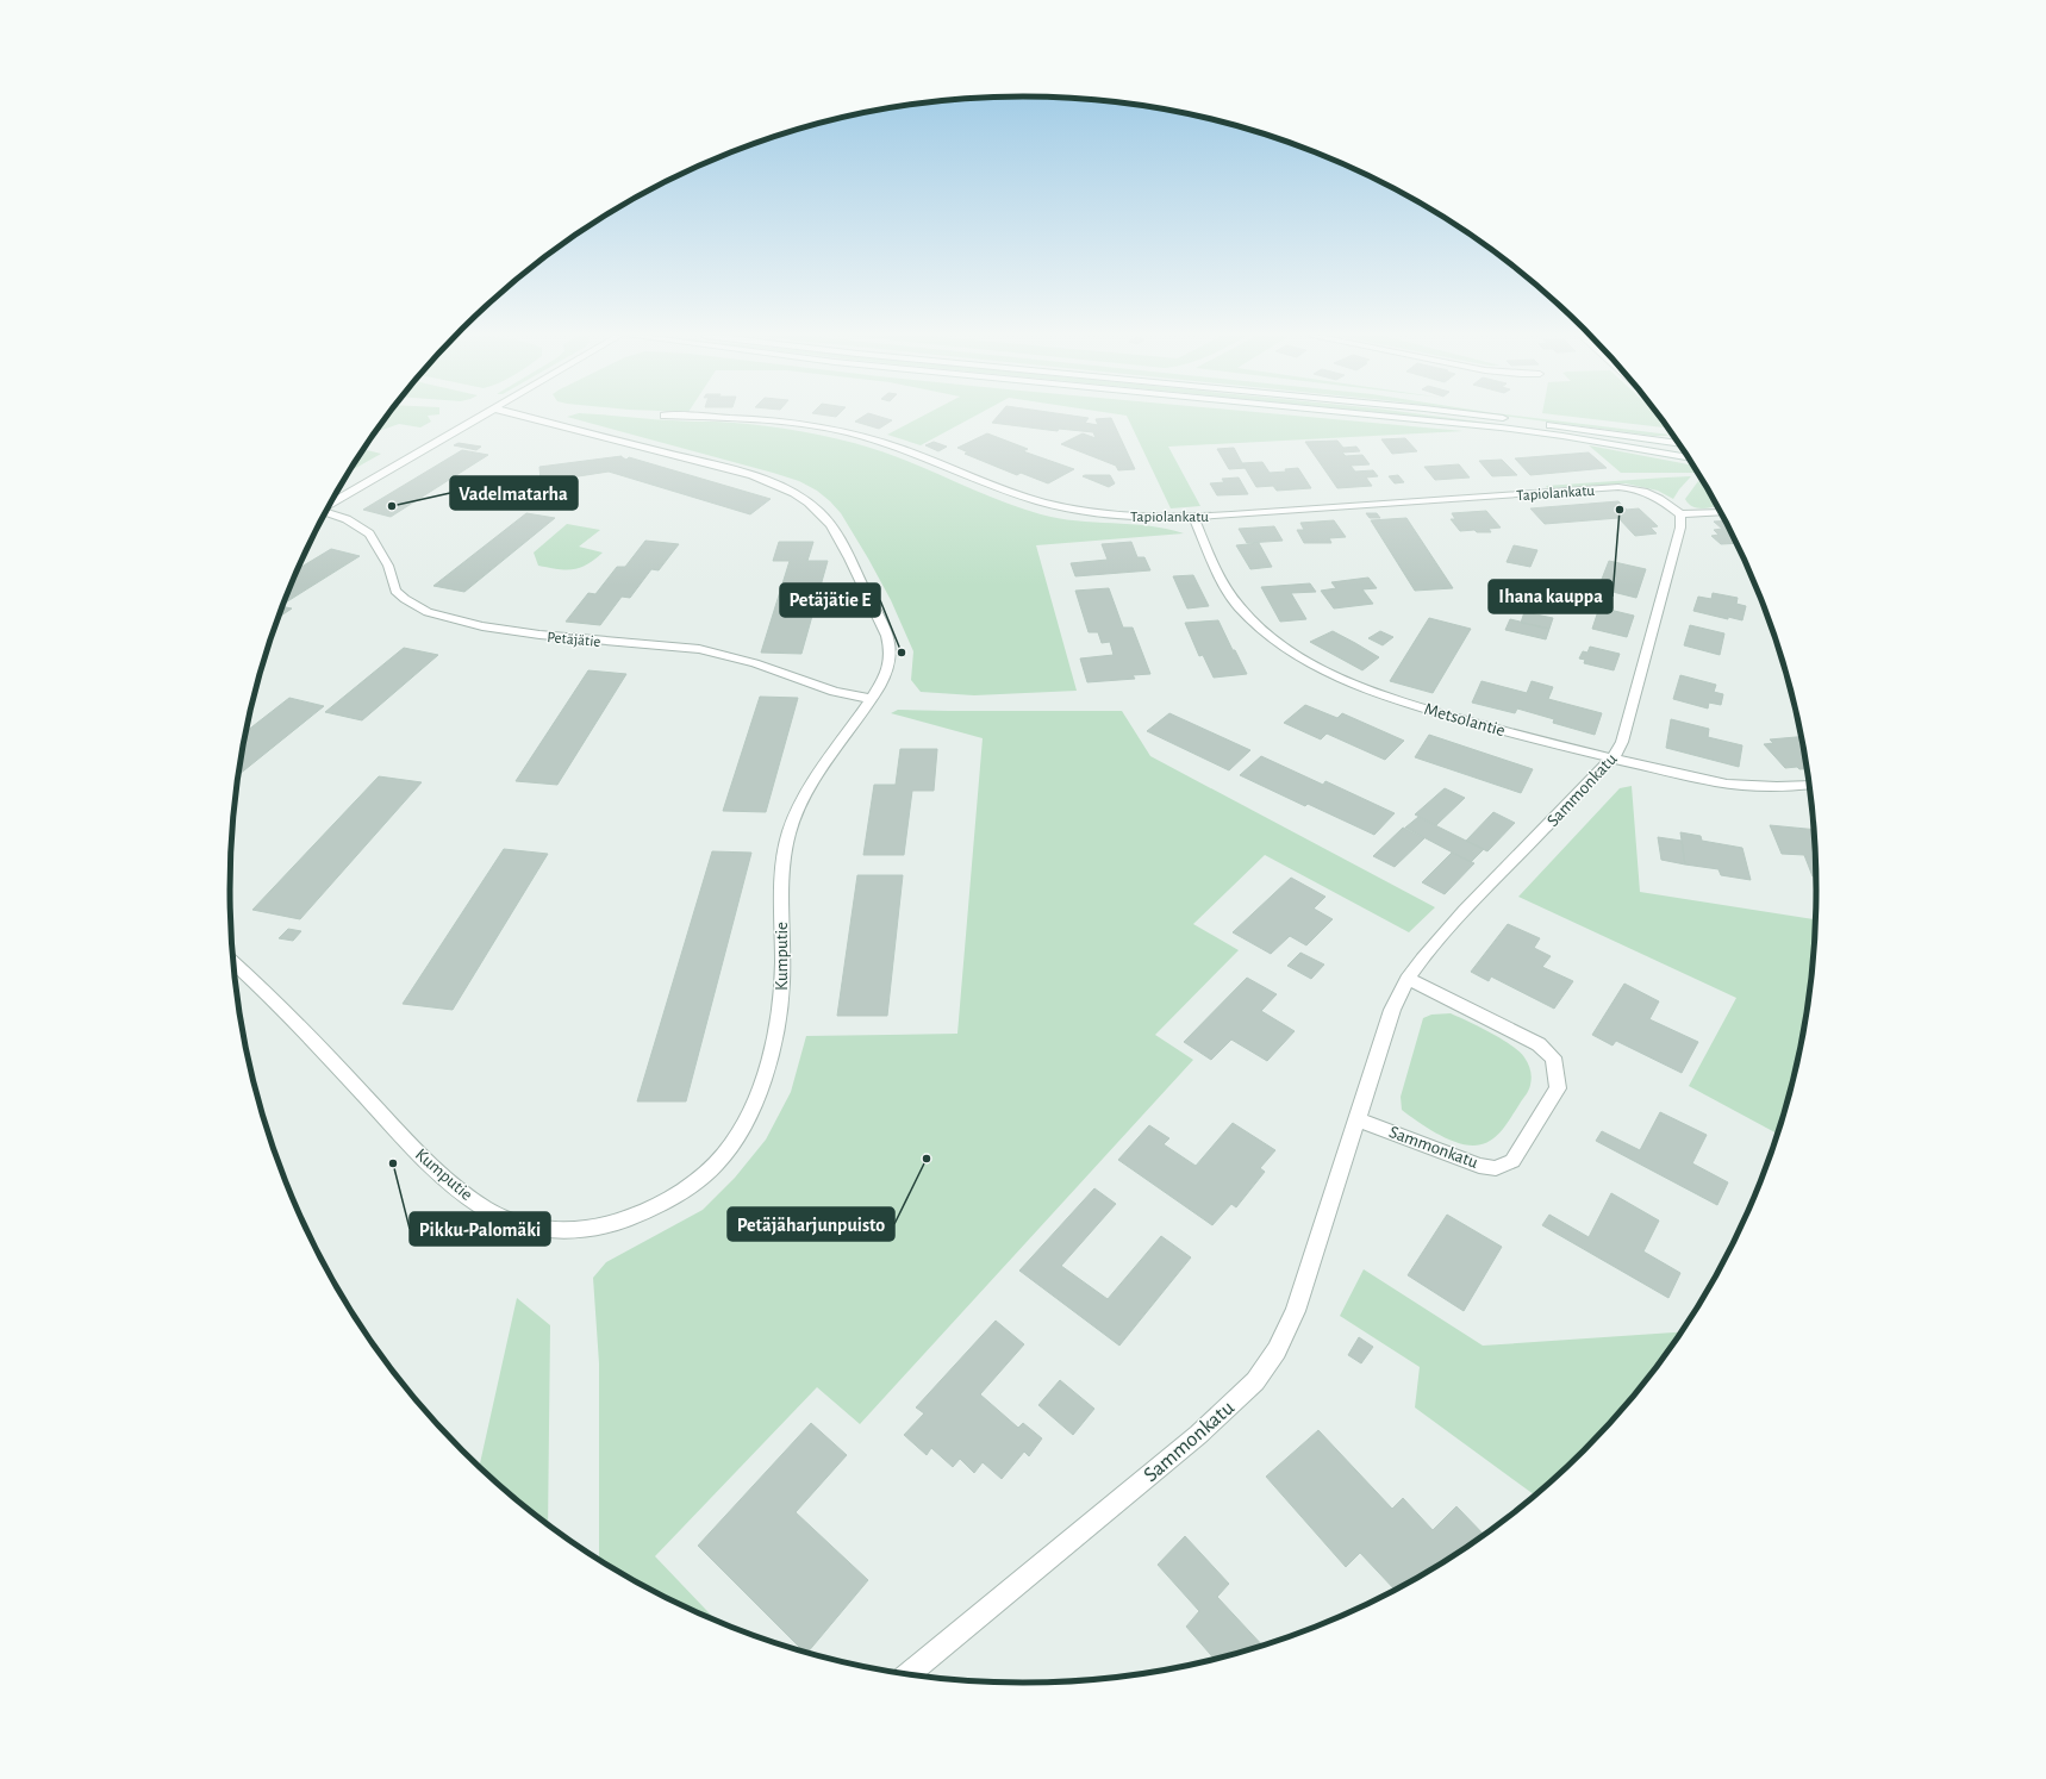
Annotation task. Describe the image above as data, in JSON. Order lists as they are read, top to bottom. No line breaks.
{"streets":{"street":["Tapiolankatu","Petäjätie","Metsolantie","Sammonkatu","Kumputie"]},"crossings":[["Tapiolankatu","Metsolantie"],["Tapiolankatu","Sammonkatu"],["Petäjätie","Kumputie"],["Metsolantie","Sammonkatu"]],"places":["Vadelmatarha","Ihana kauppa","Petäjätie E","Petäjäharjunpuisto","Pikku-Palomäki"]}
